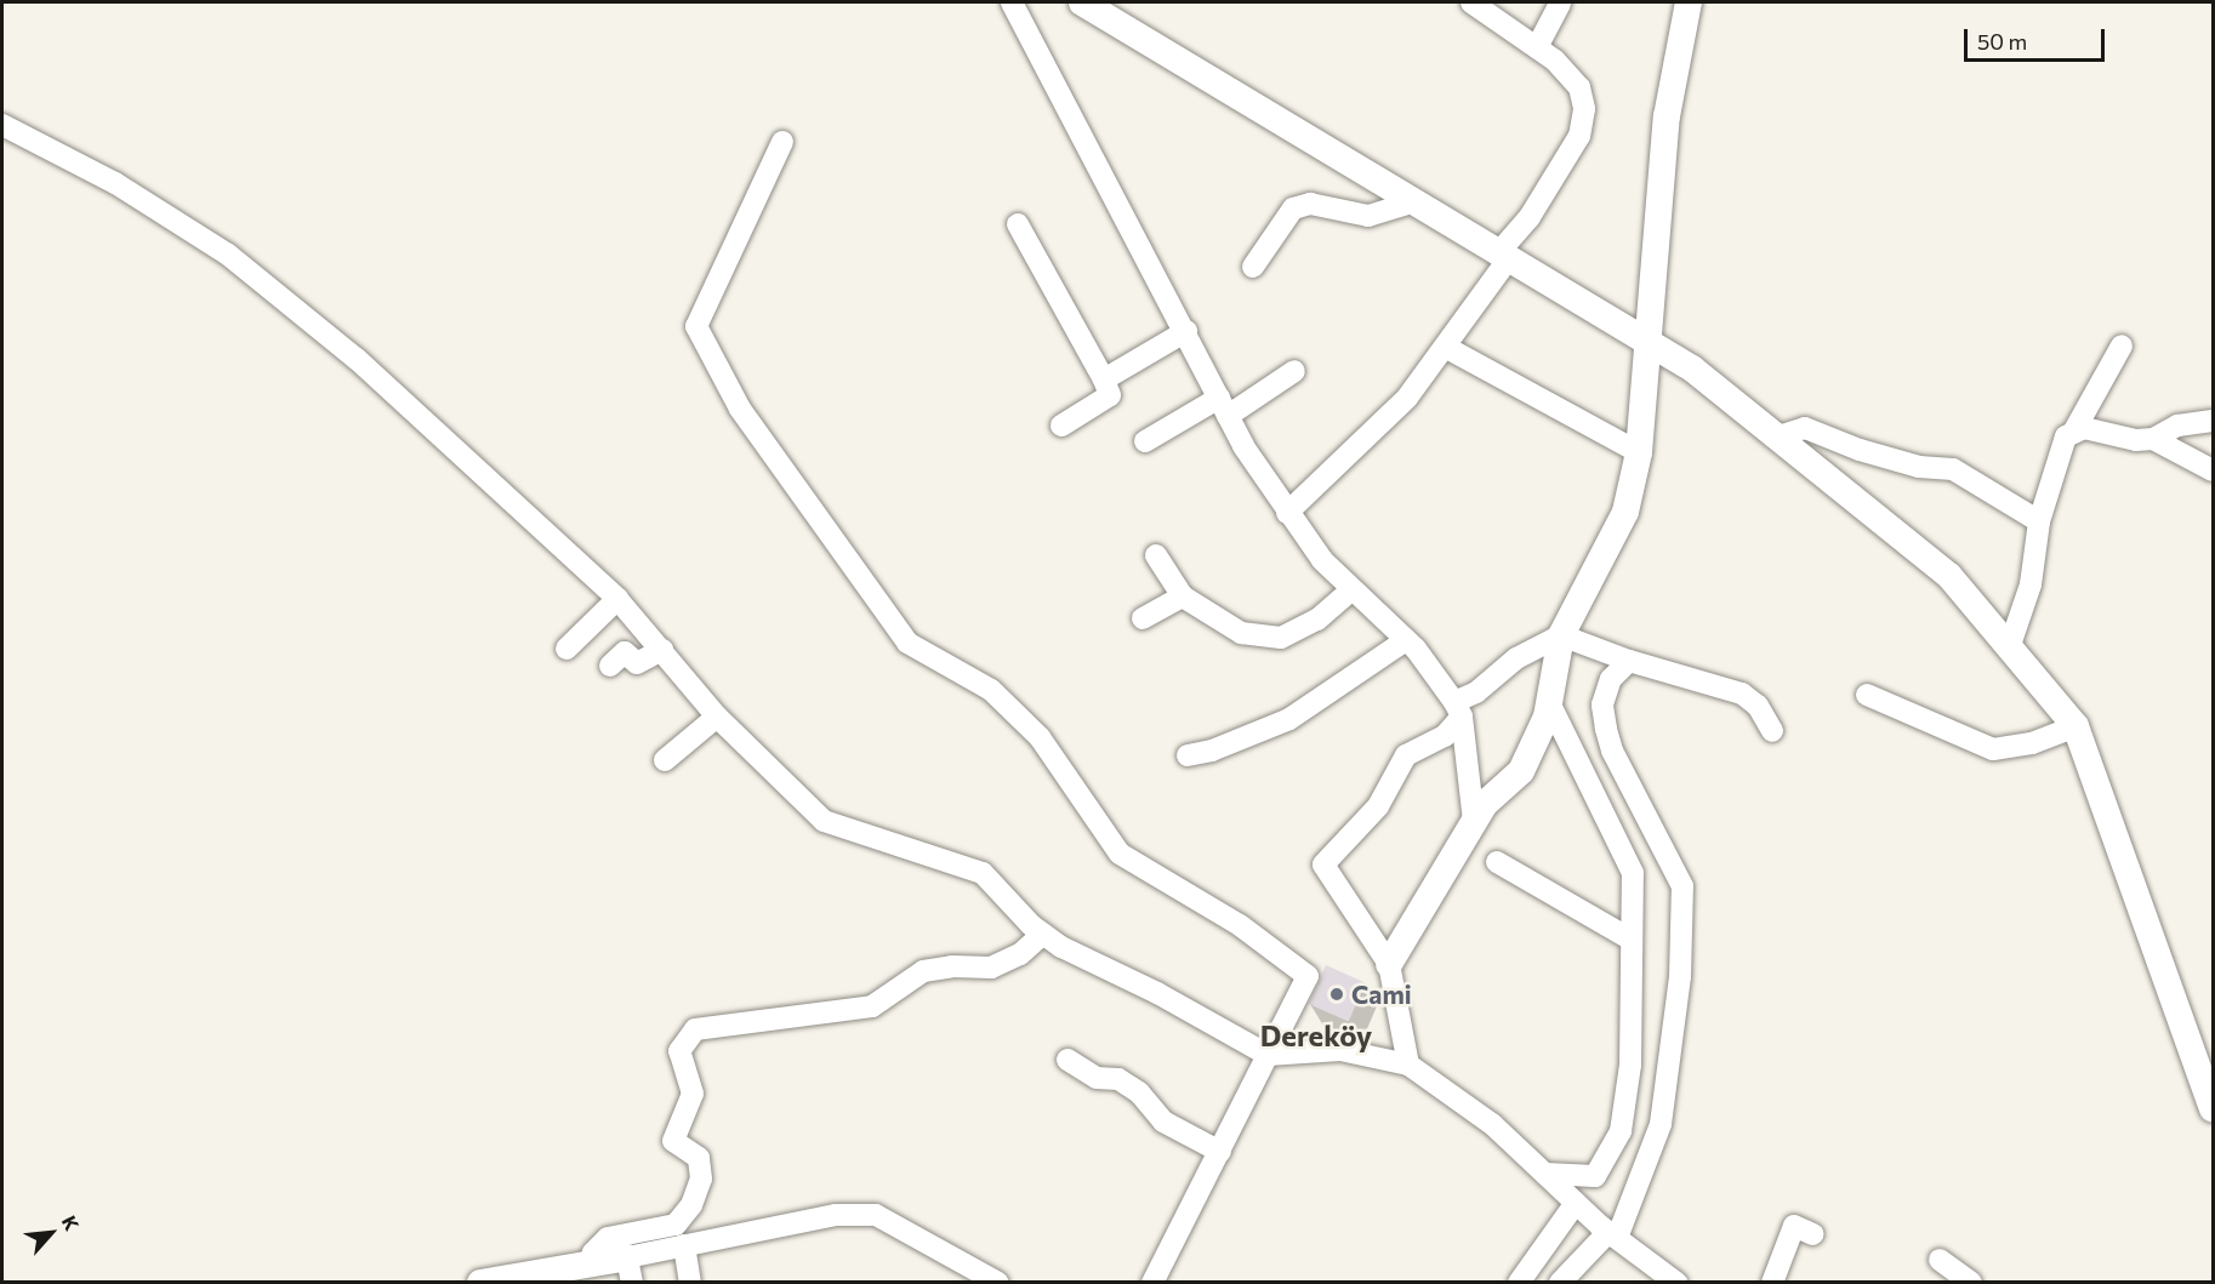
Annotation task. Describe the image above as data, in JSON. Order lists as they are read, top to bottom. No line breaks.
{"districts":["Dereköy"],"places":["Cami"],"scale_bar":"50 m","north":"top right"}
